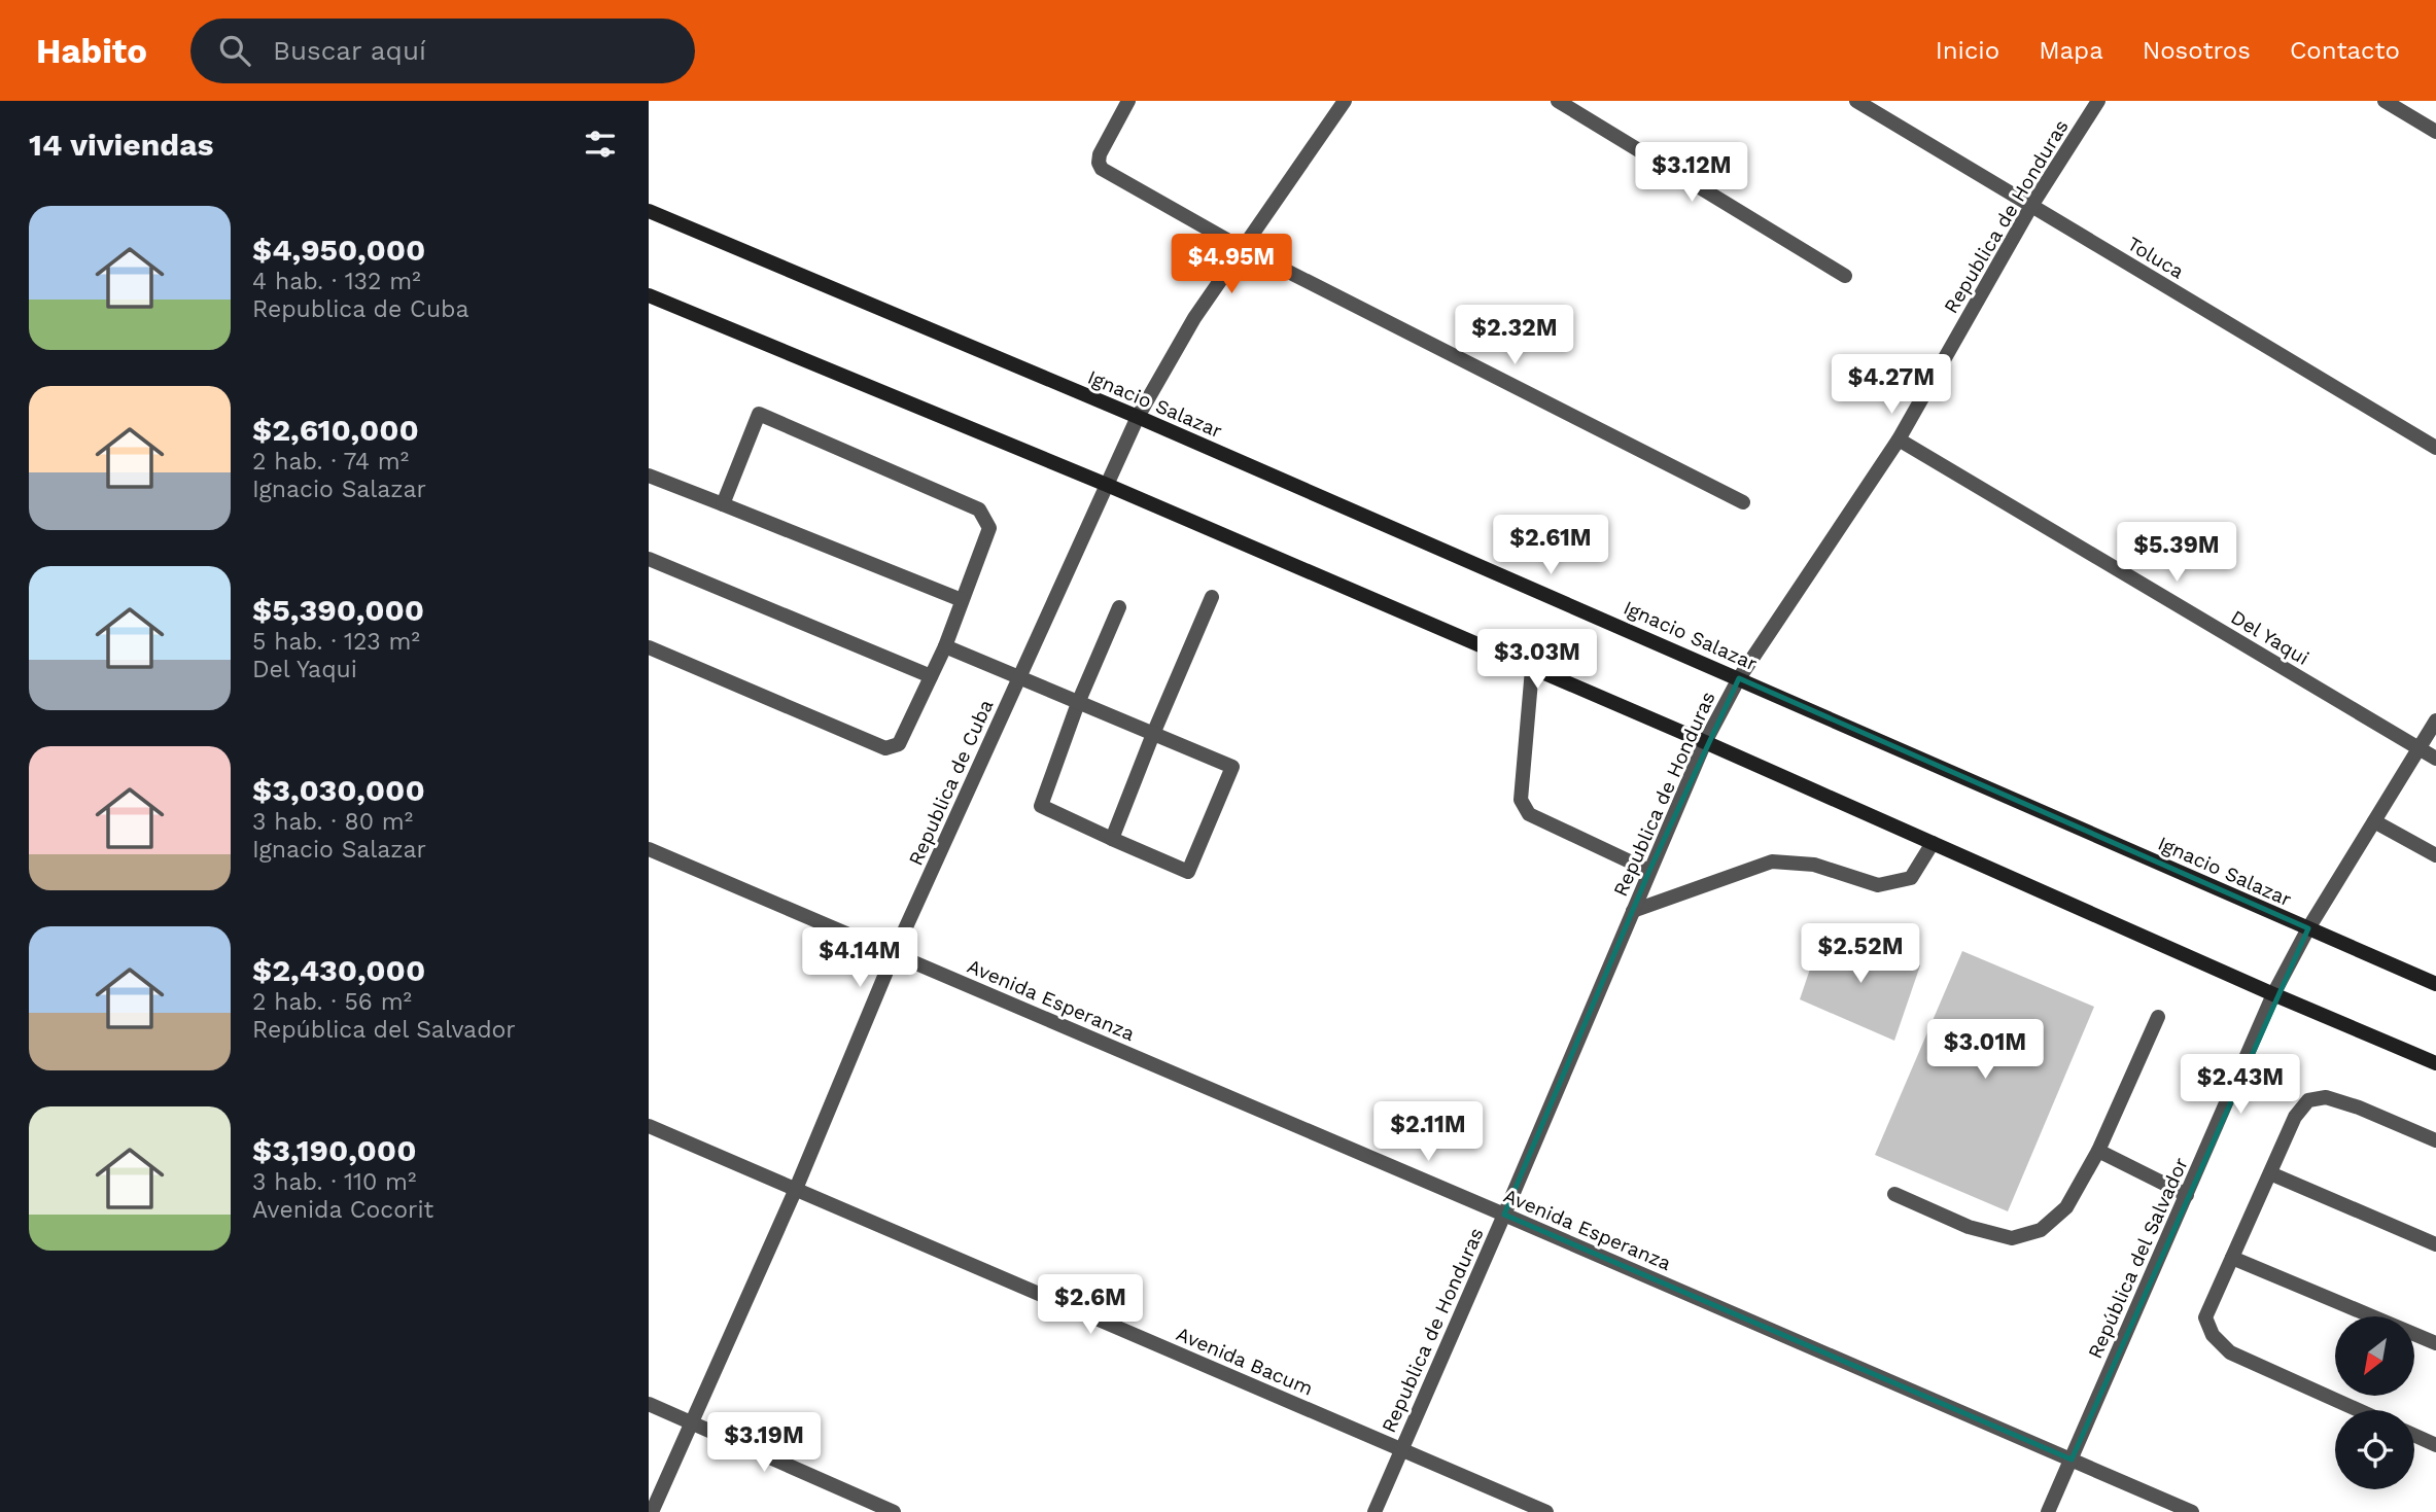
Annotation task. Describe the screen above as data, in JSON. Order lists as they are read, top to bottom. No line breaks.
{"streets":{"main road":["Ignacio Salazar"],"street":["Republica de Honduras","Toluca","Del Yaqui","Republica de Cuba","Avenida Esperanza","República del Salvador","Avenida Bacum"]},"crossings":[["Republica de Honduras","Toluca"],["Republica de Honduras","Ignacio Salazar"],["Republica de Honduras","Del Yaqui"],["Republica de Honduras","Avenida Esperanza"],["Republica de Honduras","Avenida Bacum"],["Ignacio Salazar","Republica de Cuba"],["Ignacio Salazar","República del Salvador"],["Del Yaqui","República del Salvador"],["Republica de Cuba","Avenida Esperanza"],["Republica de Cuba","Avenida Bacum"],["Avenida Esperanza","República del Salvador"]],"north":"bottom left","page":{"header":"Habito","search":"Buscar aquí","nav":["Inicio","Mapa","Nosotros","Contacto"],"heading":"14 viviendas","price":["$3.12M","$4.95M","$2.32M","$4.27M","$2.61M","$5.39M","$3.03M","$2.52M","$4.14M","$3.01M","$2.43M","$2.11M","$2.6M","$3.19M"],"list":[{"name":"$4,950,000","note":"4 hab. · 132 m² · Republica de Cuba"},{"name":"$2,610,000","note":"2 hab. · 74 m² · Ignacio Salazar"},{"name":"$5,390,000","note":"5 hab. · 123 m² · Del Yaqui"},{"name":"$3,030,000","note":"3 hab. · 80 m² · Ignacio Salazar"},{"name":"$2,430,000","note":"2 hab. · 56 m² · República del Salvador"},{"name":"$3,190,000","note":"3 hab. · 110 m² · Avenida Cocorit"}]}}
